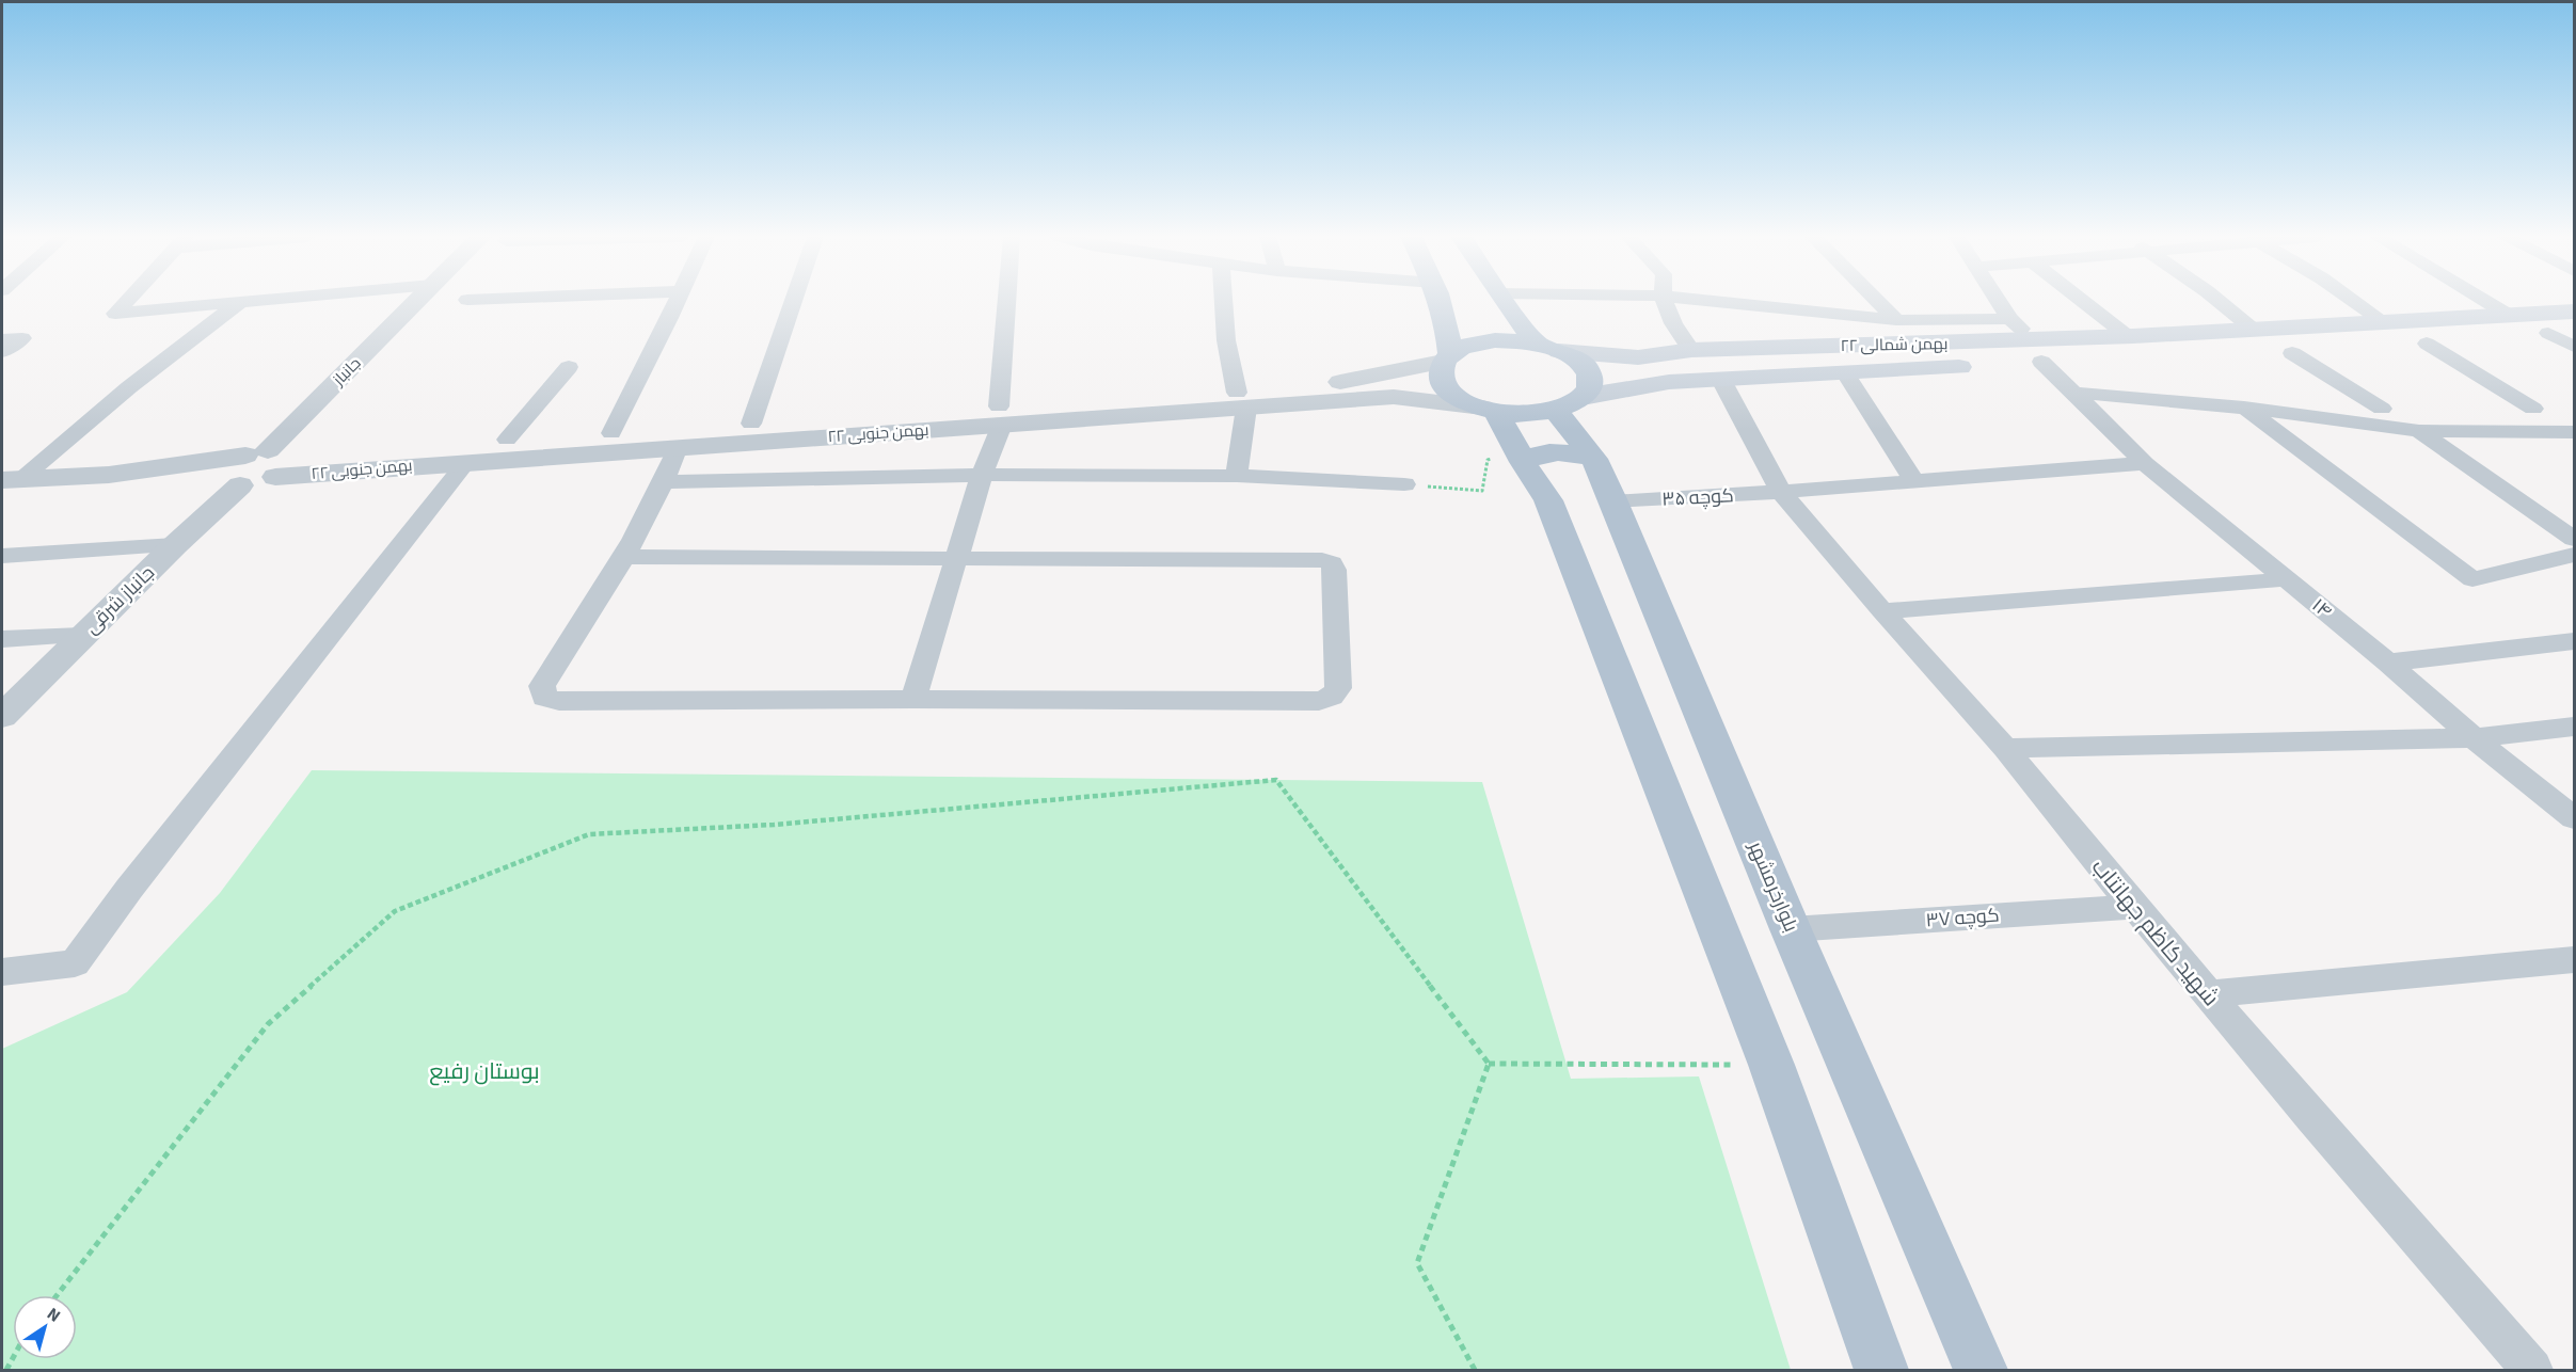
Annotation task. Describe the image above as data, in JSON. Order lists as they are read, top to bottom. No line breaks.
{"streets":{"main road":["۲۲ بهمن شمالی","بلوارخرمشهر"],"street":["جانباز","۲۲ بهمن جنوبی","کوچه ۳۵","جانباز شرقی","۱۴","کوچه ۳۷","شهید کاظم جهانتاب"]},"crossings":[["۲۲ بهمن شمالی","۱۴"],["۲۲ بهمن شمالی","بلوارخرمشهر"],["۲۲ بهمن شمالی","شهید کاظم جهانتاب"],["جانباز","۲۲ بهمن جنوبی"],["جانباز","جانباز شرقی"],["۲۲ بهمن جنوبی","جانباز شرقی"],["کوچه ۳۵","۱۴"],["کوچه ۳۵","بلوارخرمشهر"],["کوچه ۳۵","شهید کاظم جهانتاب"],["بلوارخرمشهر","کوچه ۳۷"],["کوچه ۳۷","شهید کاظم جهانتاب"]],"parks":["بوستان رفیع"],"north":"top right"}
